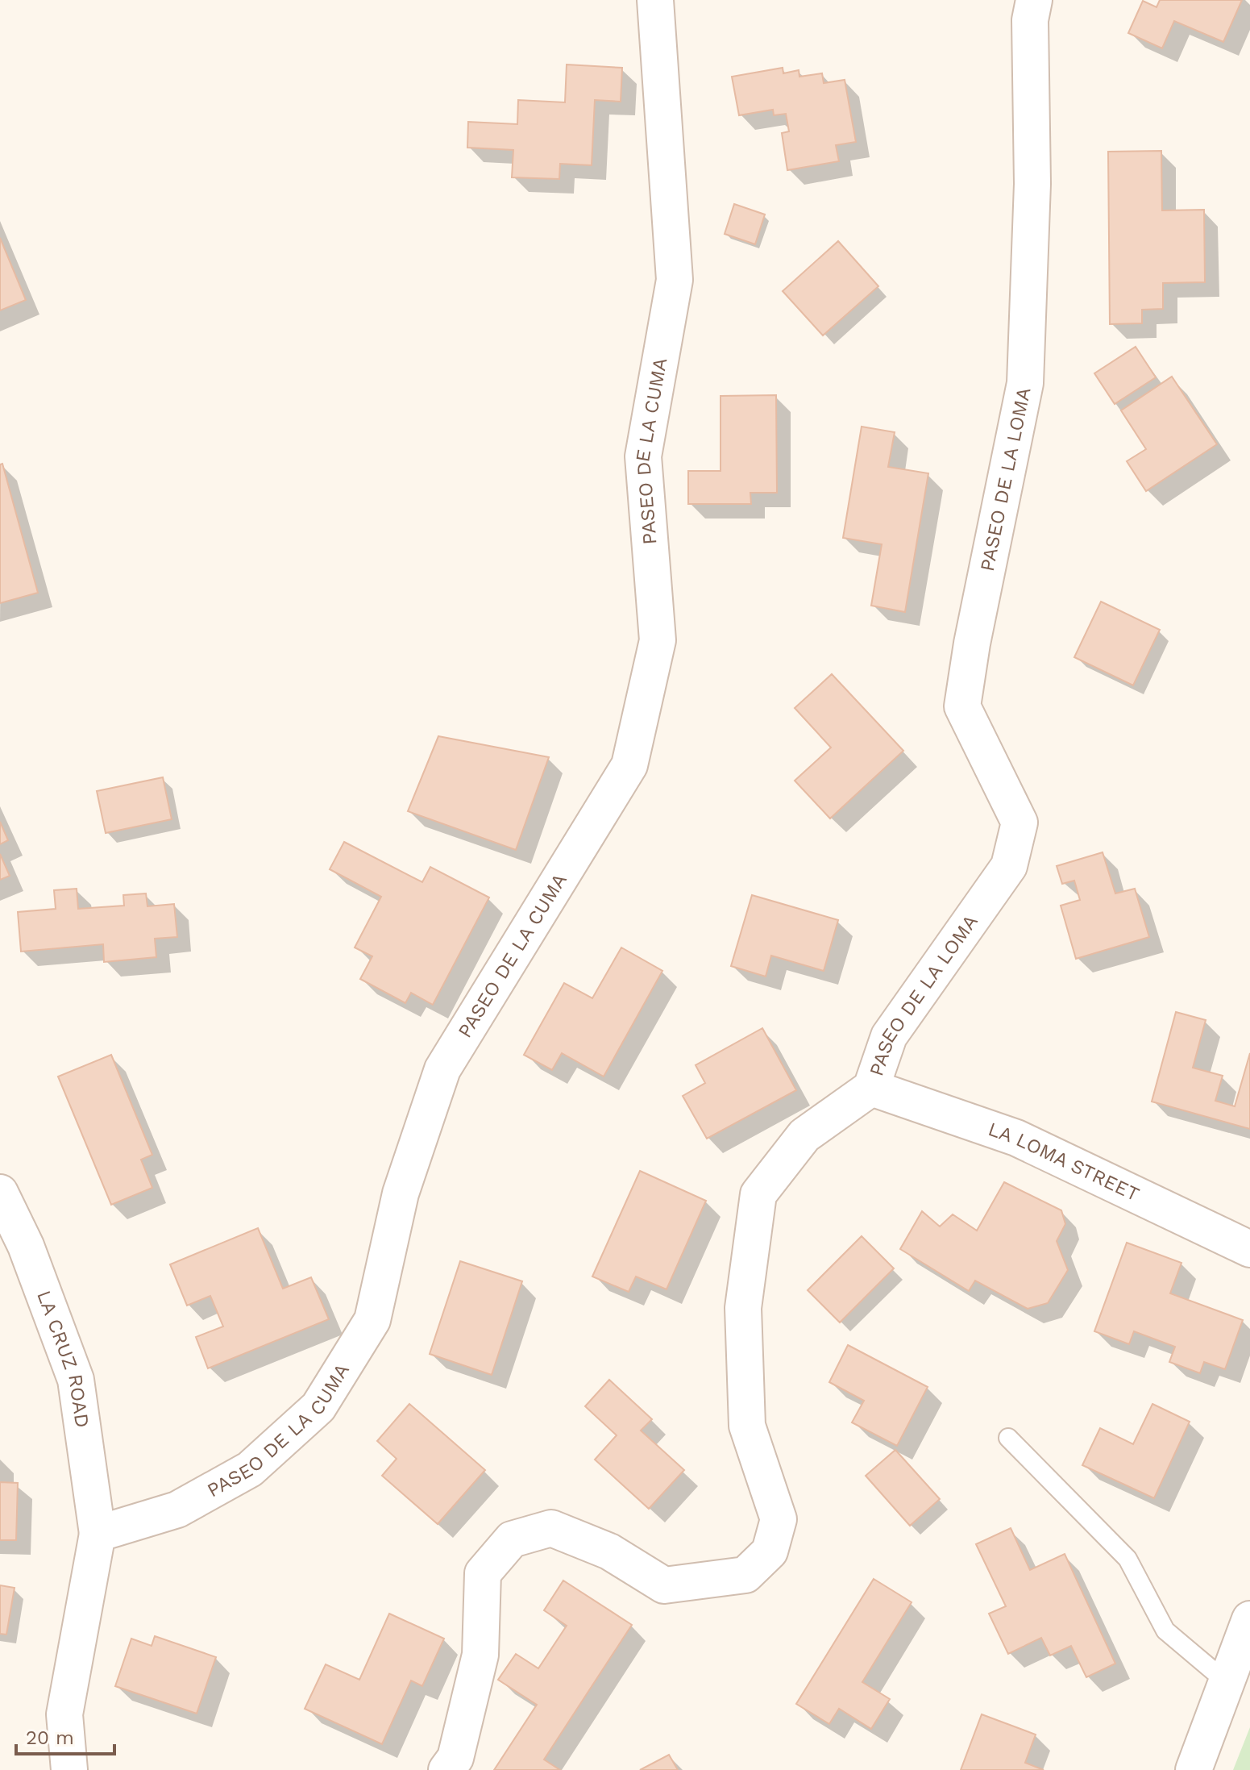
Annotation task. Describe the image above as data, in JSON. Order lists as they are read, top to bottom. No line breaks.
{"streets":{"street":["PASEO DE LA CUMA","PASEO DE LA LOMA","LA LOMA STREET","LA CRUZ ROAD"]},"crossings":[["PASEO DE LA CUMA","LA CRUZ ROAD"],["PASEO DE LA LOMA","LA LOMA STREET"]],"scale_bar":"20 m"}
